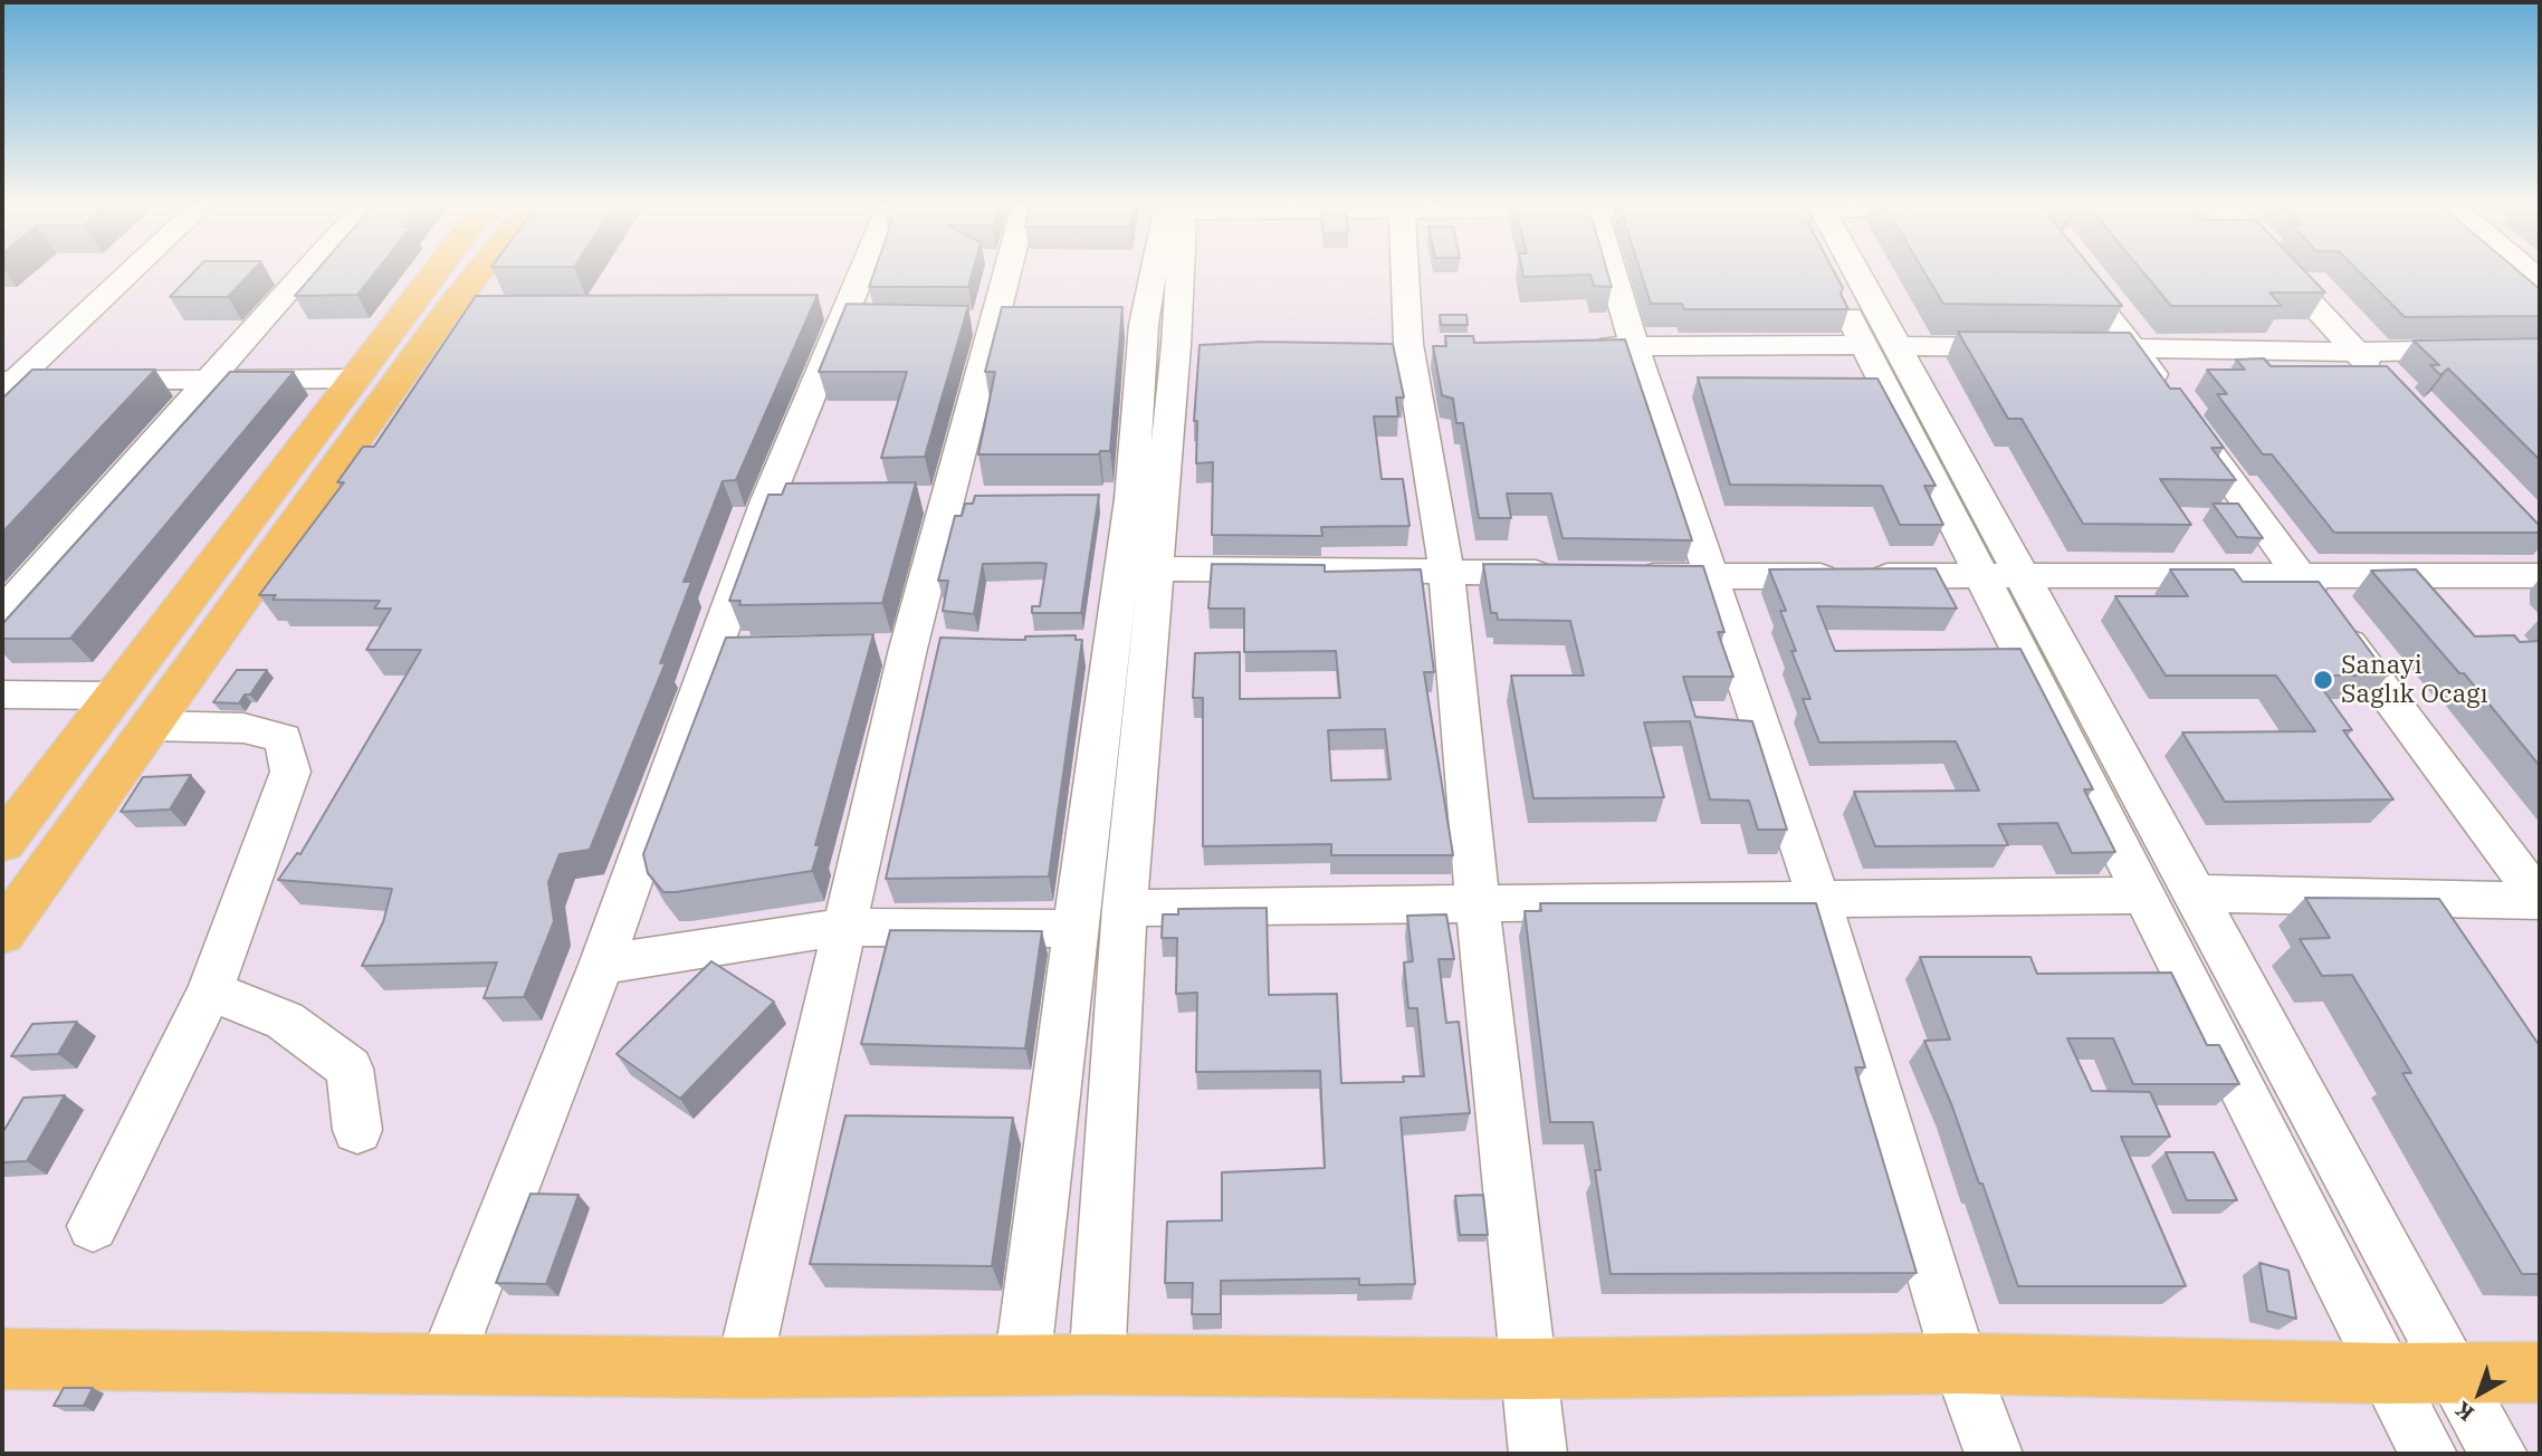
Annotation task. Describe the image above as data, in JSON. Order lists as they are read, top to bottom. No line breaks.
{"places":["Sanayi Saglık Ocagı"],"north":"bottom left"}
